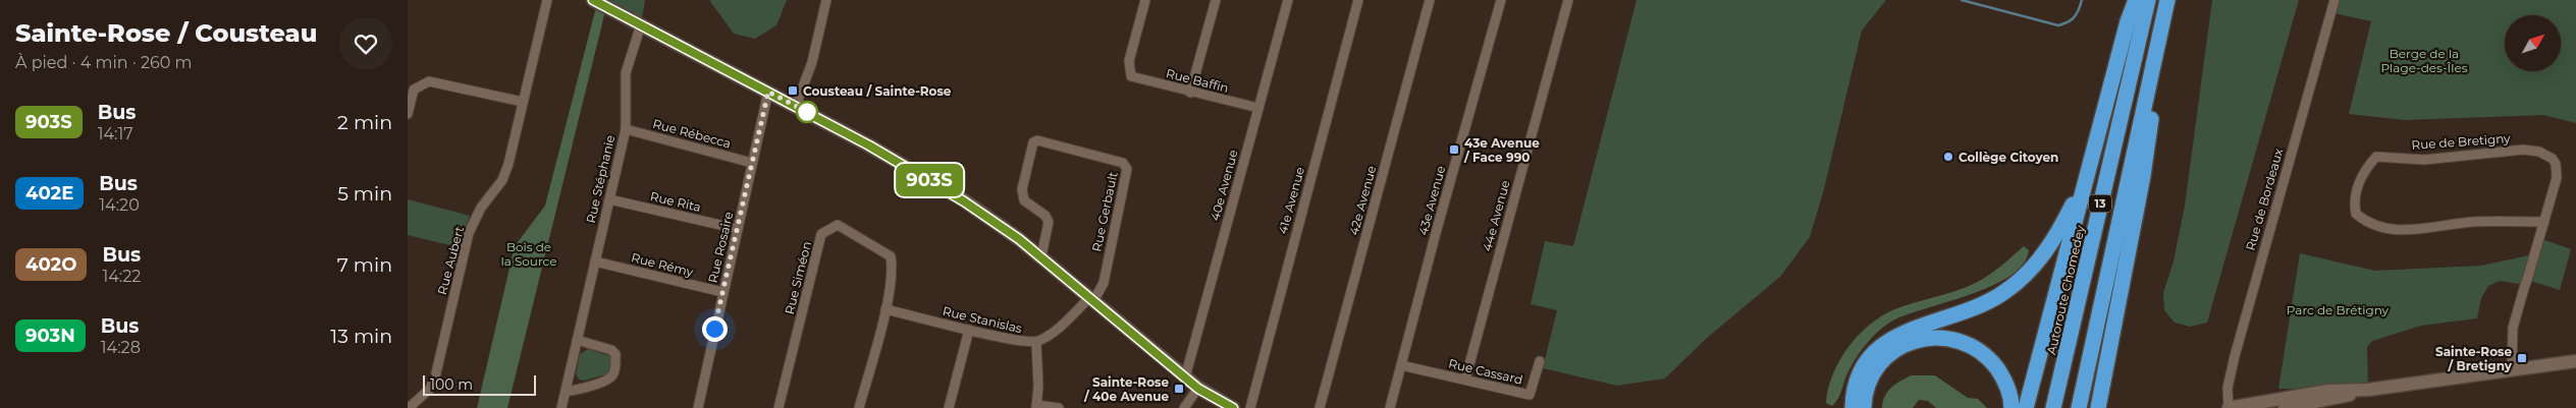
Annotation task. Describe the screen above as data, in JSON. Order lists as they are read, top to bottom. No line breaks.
{"streets":{"highway":["13","Autoroute Chomedey"],"street":["Rue Baffin","Rue Rébecca","Rue de Bretigny","Rue Stéphanie","40e Avenue","Rue de Bordeaux","41e Avenue","42e Avenue","43e Avenue","Rue Rita","Rue Gerbault","44e Avenue","Rue Rosaire","Rue Aubert","Rue Rémy","Rue Siméon","Rue Stanislas","Rue Cassard"]},"crossings":[["Rue Baffin","40e Avenue"],["Rue Rébecca","Rue Stéphanie"],["Rue Rébecca","Rue Rosaire"],["Rue Stéphanie","Rue Rita"],["Rue Stéphanie","Rue Rémy"],["43e Avenue","Rue Cassard"],["Rue Rita","Rue Rosaire"],["Rue Gerbault","Rue Stanislas"],["44e Avenue","Rue Cassard"],["Rue Rosaire","Rue Rémy"],["Rue Siméon","Rue Stanislas"]],"parks":["Berge de la Plage-des-Îles","Bois de la Source","Parc de Brétigny"],"places":{"transit":["Cousteau / Sainte-Rose","43e Avenue / Face 990","Sainte-Rose / Bretigny","Sainte-Rose / 40e Avenue"],"other":["Collège Citoyen"]},"lines":["bus line 903S"],"scale_bar":"100 m","north":"top right","page":{"heading":["Sainte-Rose / Cousteau","À pied · 4 min · 260 m"],"on_map":"903S","list":[{"mark":"903S","name":"Bus","note":"14:17","value":"2 min"},{"mark":"402E","name":"Bus","note":"14:20","value":"5 min"},{"mark":"402O","name":"Bus","note":"14:22","value":"7 min"},{"mark":"903N","name":"Bus","note":"14:28","value":"13 min"}],"scale":"100 m"}}
